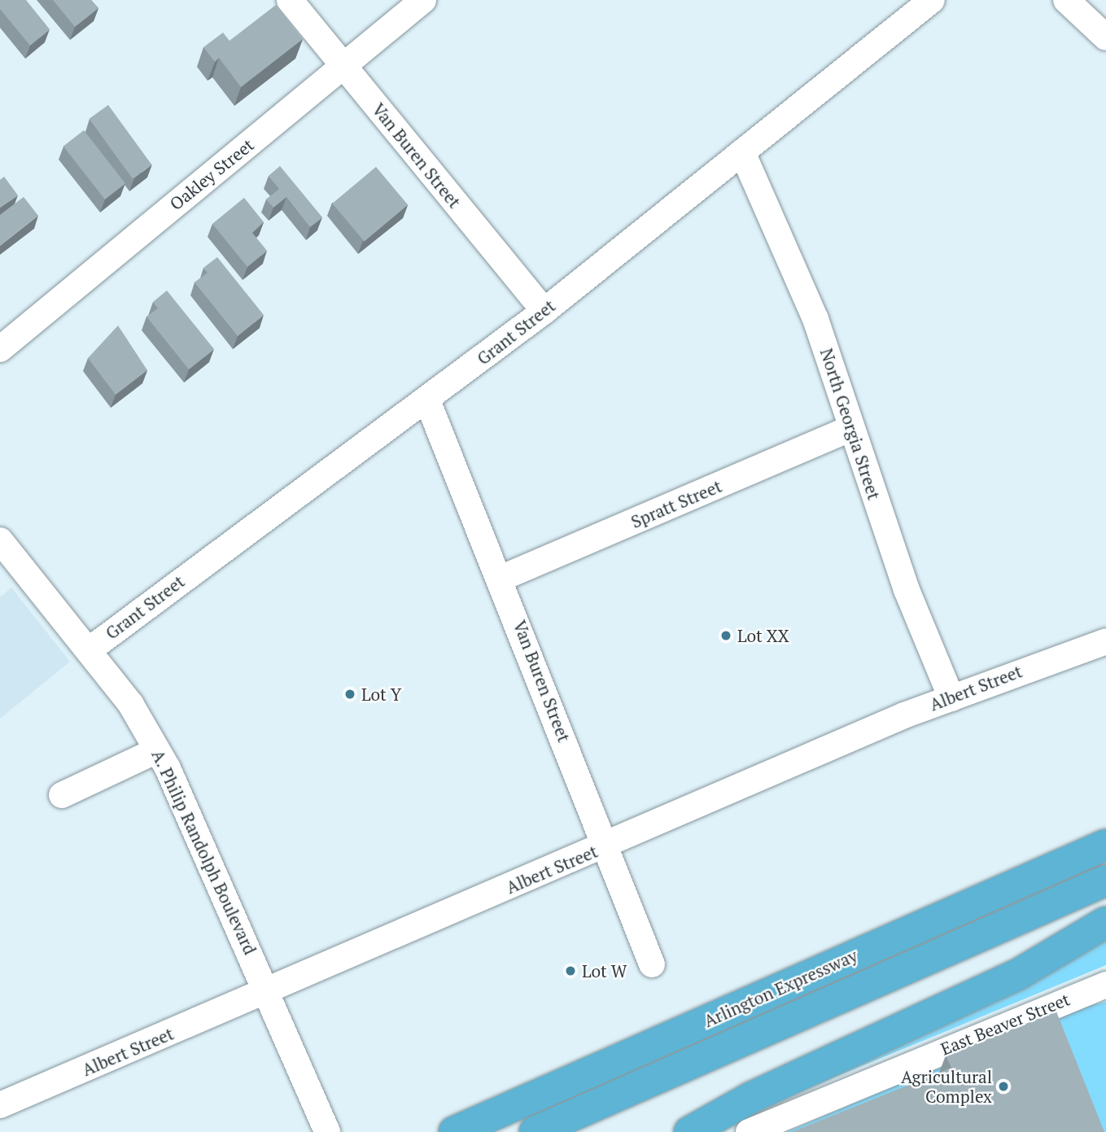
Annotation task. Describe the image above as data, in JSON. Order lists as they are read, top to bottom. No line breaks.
{"streets":{"highway":["Arlington Expressway"],"street":["Van Buren Street","Oakley Street","Grant Street","North Georgia Street","Spratt Street","Albert Street","A. Philip Randolph Boulevard","East Beaver Street"]},"crossings":[["Van Buren Street","Oakley Street"],["Van Buren Street","Grant Street"],["Van Buren Street","Spratt Street"],["Van Buren Street","Albert Street"],["Grant Street","North Georgia Street"],["Grant Street","A. Philip Randolph Boulevard"],["North Georgia Street","Spratt Street"],["North Georgia Street","Albert Street"],["Albert Street","A. Philip Randolph Boulevard"]],"places":["Lot XX","Lot Y","Lot W","Agricultural Complex"]}
